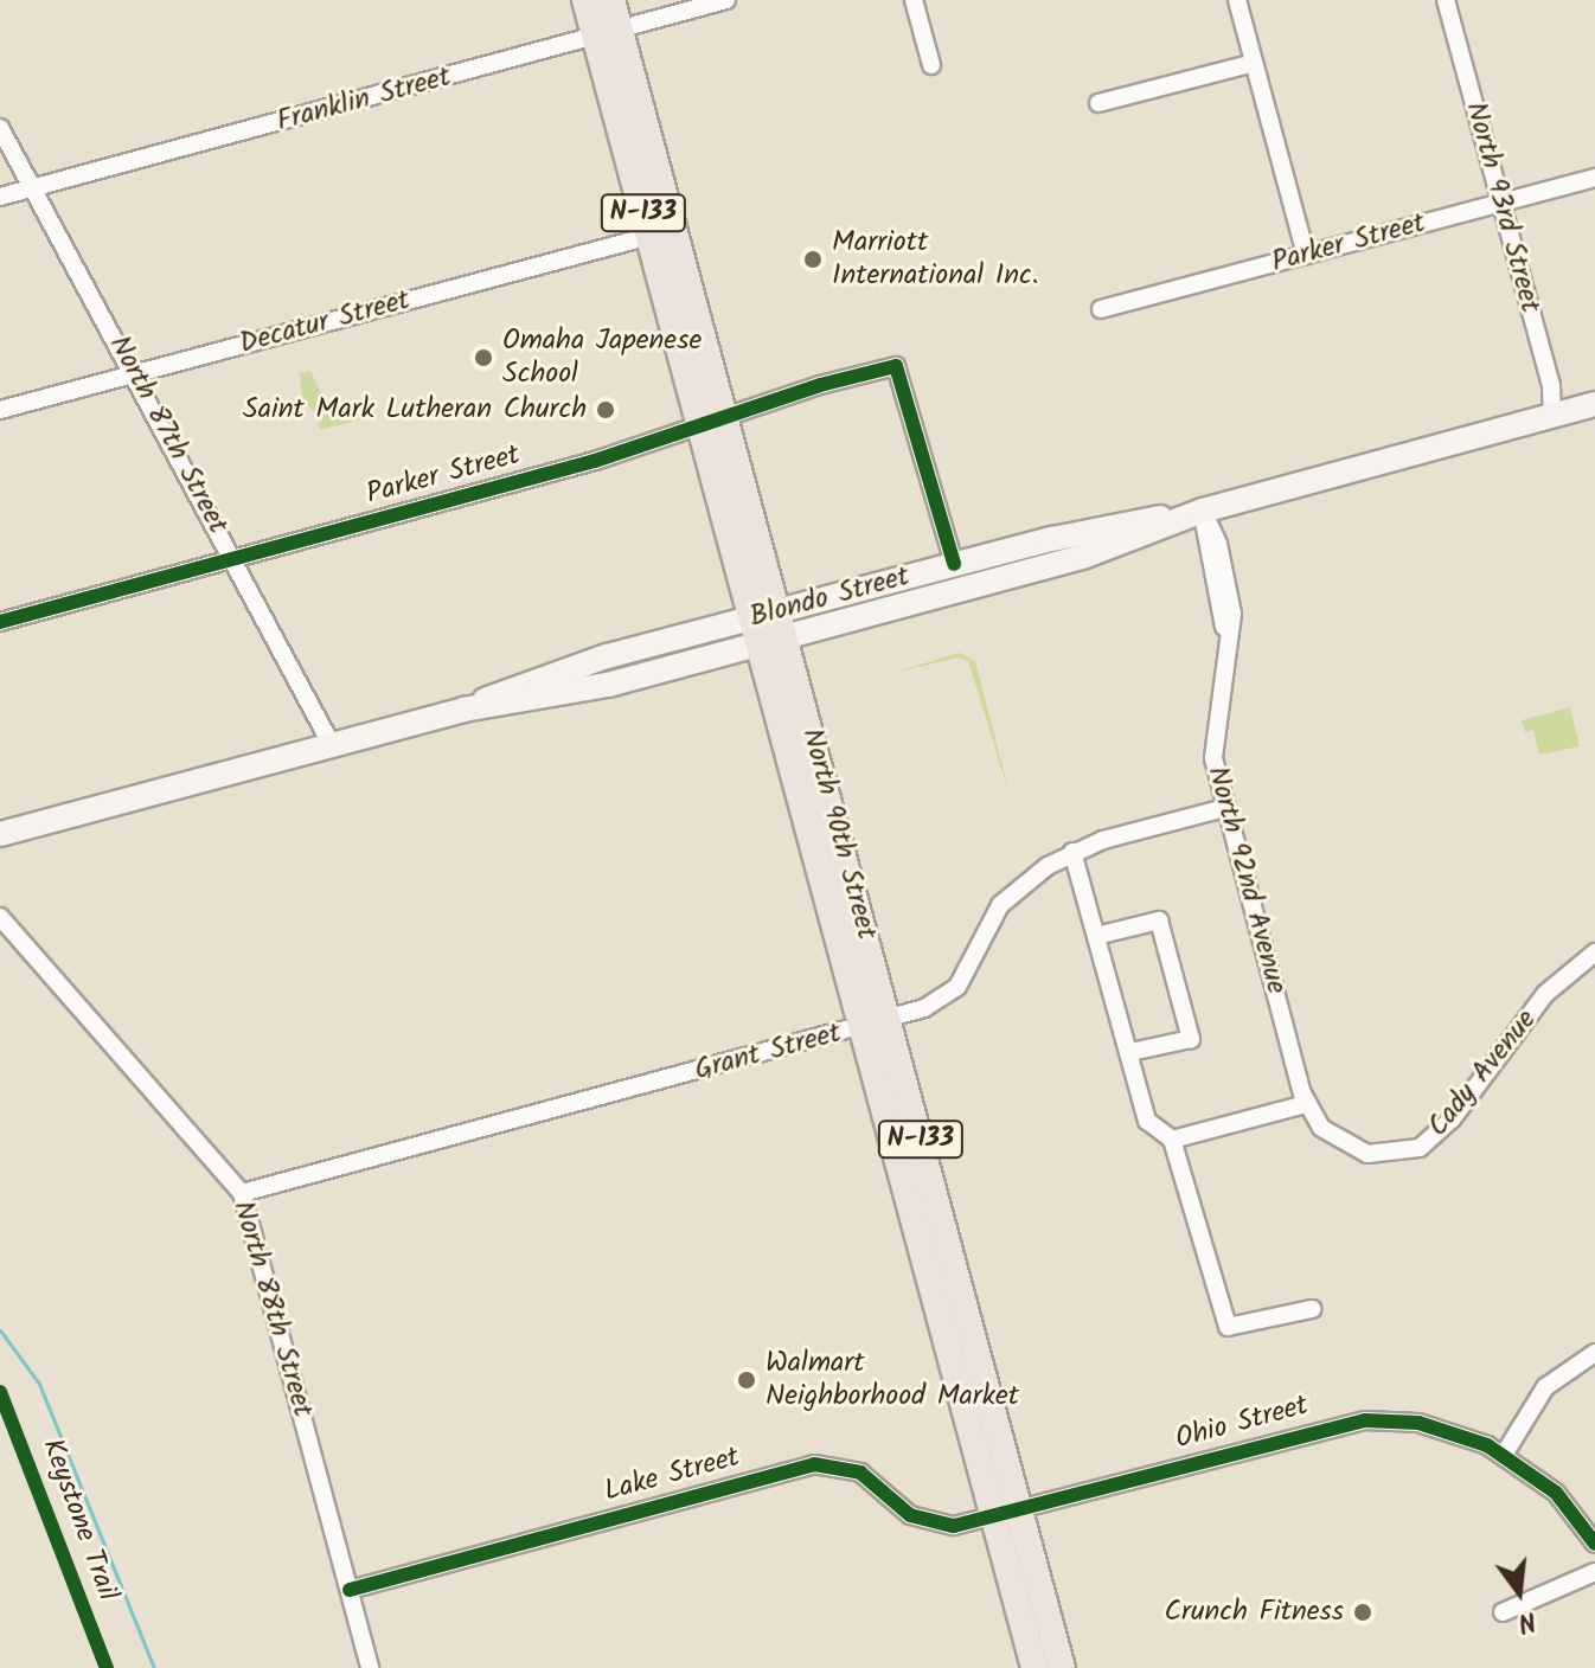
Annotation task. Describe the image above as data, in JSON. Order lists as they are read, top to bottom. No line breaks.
{"streets":{"main road":["N-133","Blondo Street","North 90th Street"],"street":["Franklin Street","North 93rd Street","Parker Street","Decatur Street","North 87th Street","North 92nd Avenue","Grant Street","Cady Avenue","North 88th Street","Ohio Street","Lake Street"],"cycle path":["Keystone Trail"]},"crossings":[["Franklin Street","North 87th Street"],["Franklin Street","North 90th Street"],["North 93rd Street","Parker Street"],["North 93rd Street","Blondo Street"],["Parker Street","North 87th Street"],["Parker Street","Blondo Street"],["Parker Street","North 90th Street"],["Decatur Street","North 87th Street"],["Decatur Street","North 90th Street"],["North 87th Street","Blondo Street"],["Blondo Street","North 90th Street"],["Blondo Street","North 92nd Avenue"],["North 90th Street","Grant Street"],["North 90th Street","Ohio Street"],["North 90th Street","Lake Street"],["North 92nd Avenue","Grant Street"],["North 92nd Avenue","Cady Avenue"],["Grant Street","North 88th Street"],["North 88th Street","Lake Street"],["Ohio Street","Lake Street"]],"places":["Marriott International Inc.","Omaha Japenese School","Saint Mark Lutheran Church","Walmart Neighborhood Market","Crunch Fitness"],"north":"bottom"}
